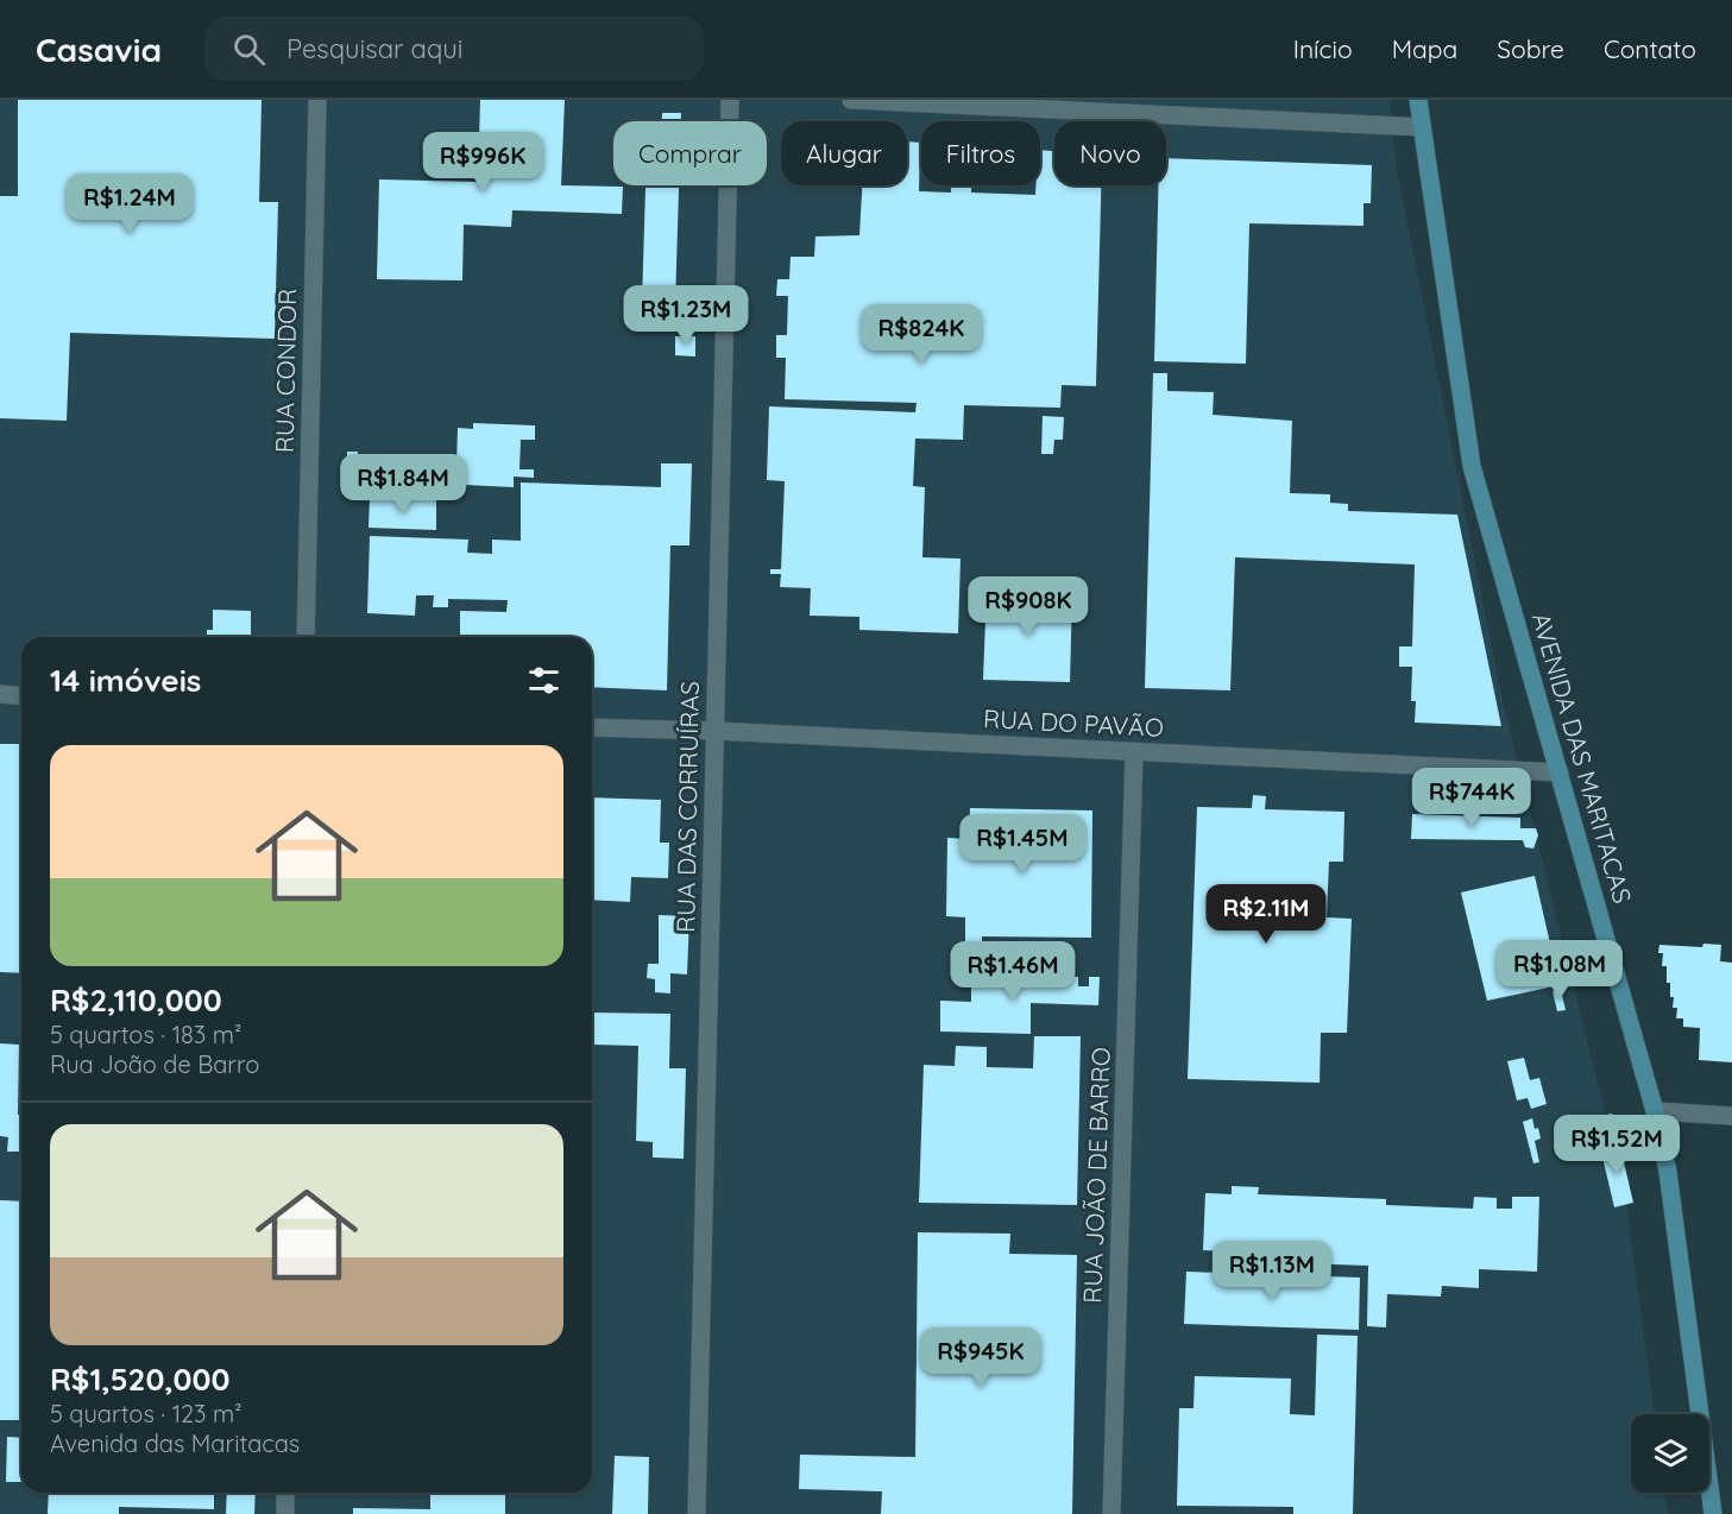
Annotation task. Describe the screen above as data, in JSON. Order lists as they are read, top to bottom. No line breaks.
{"streets":{"street":["RUA CONDOR","RUA DO PAVÃO","AVENIDA DAS MARITACAS","RUA DAS CORRUÍRAS","RUA JOÃO DE BARRO"]},"crossings":[["RUA DO PAVÃO","AVENIDA DAS MARITACAS"],["RUA DO PAVÃO","RUA DAS CORRUÍRAS"],["RUA DO PAVÃO","RUA JOÃO DE BARRO"]],"page":{"header":"Casavia","search":"Pesquisar aqui","nav":["Início","Mapa","Sobre","Contato"],"chip":["Comprar","Alugar","Filtros","Novo"],"price":["R$996K","R$1.24M","R$1.23M","R$824K","R$1.84M","R$908K","R$744K","R$1.45M","R$2.11M","R$1.08M","R$1.46M","R$1.52M","R$1.13M","R$945K"],"heading":"14 imóveis","list":[{"name":"R$2,110,000","note":"5 quartos · 183 m² · Rua João de Barro"},{"name":"R$1,520,000","note":"5 quartos · 123 m² · Avenida das Maritacas"}]}}
